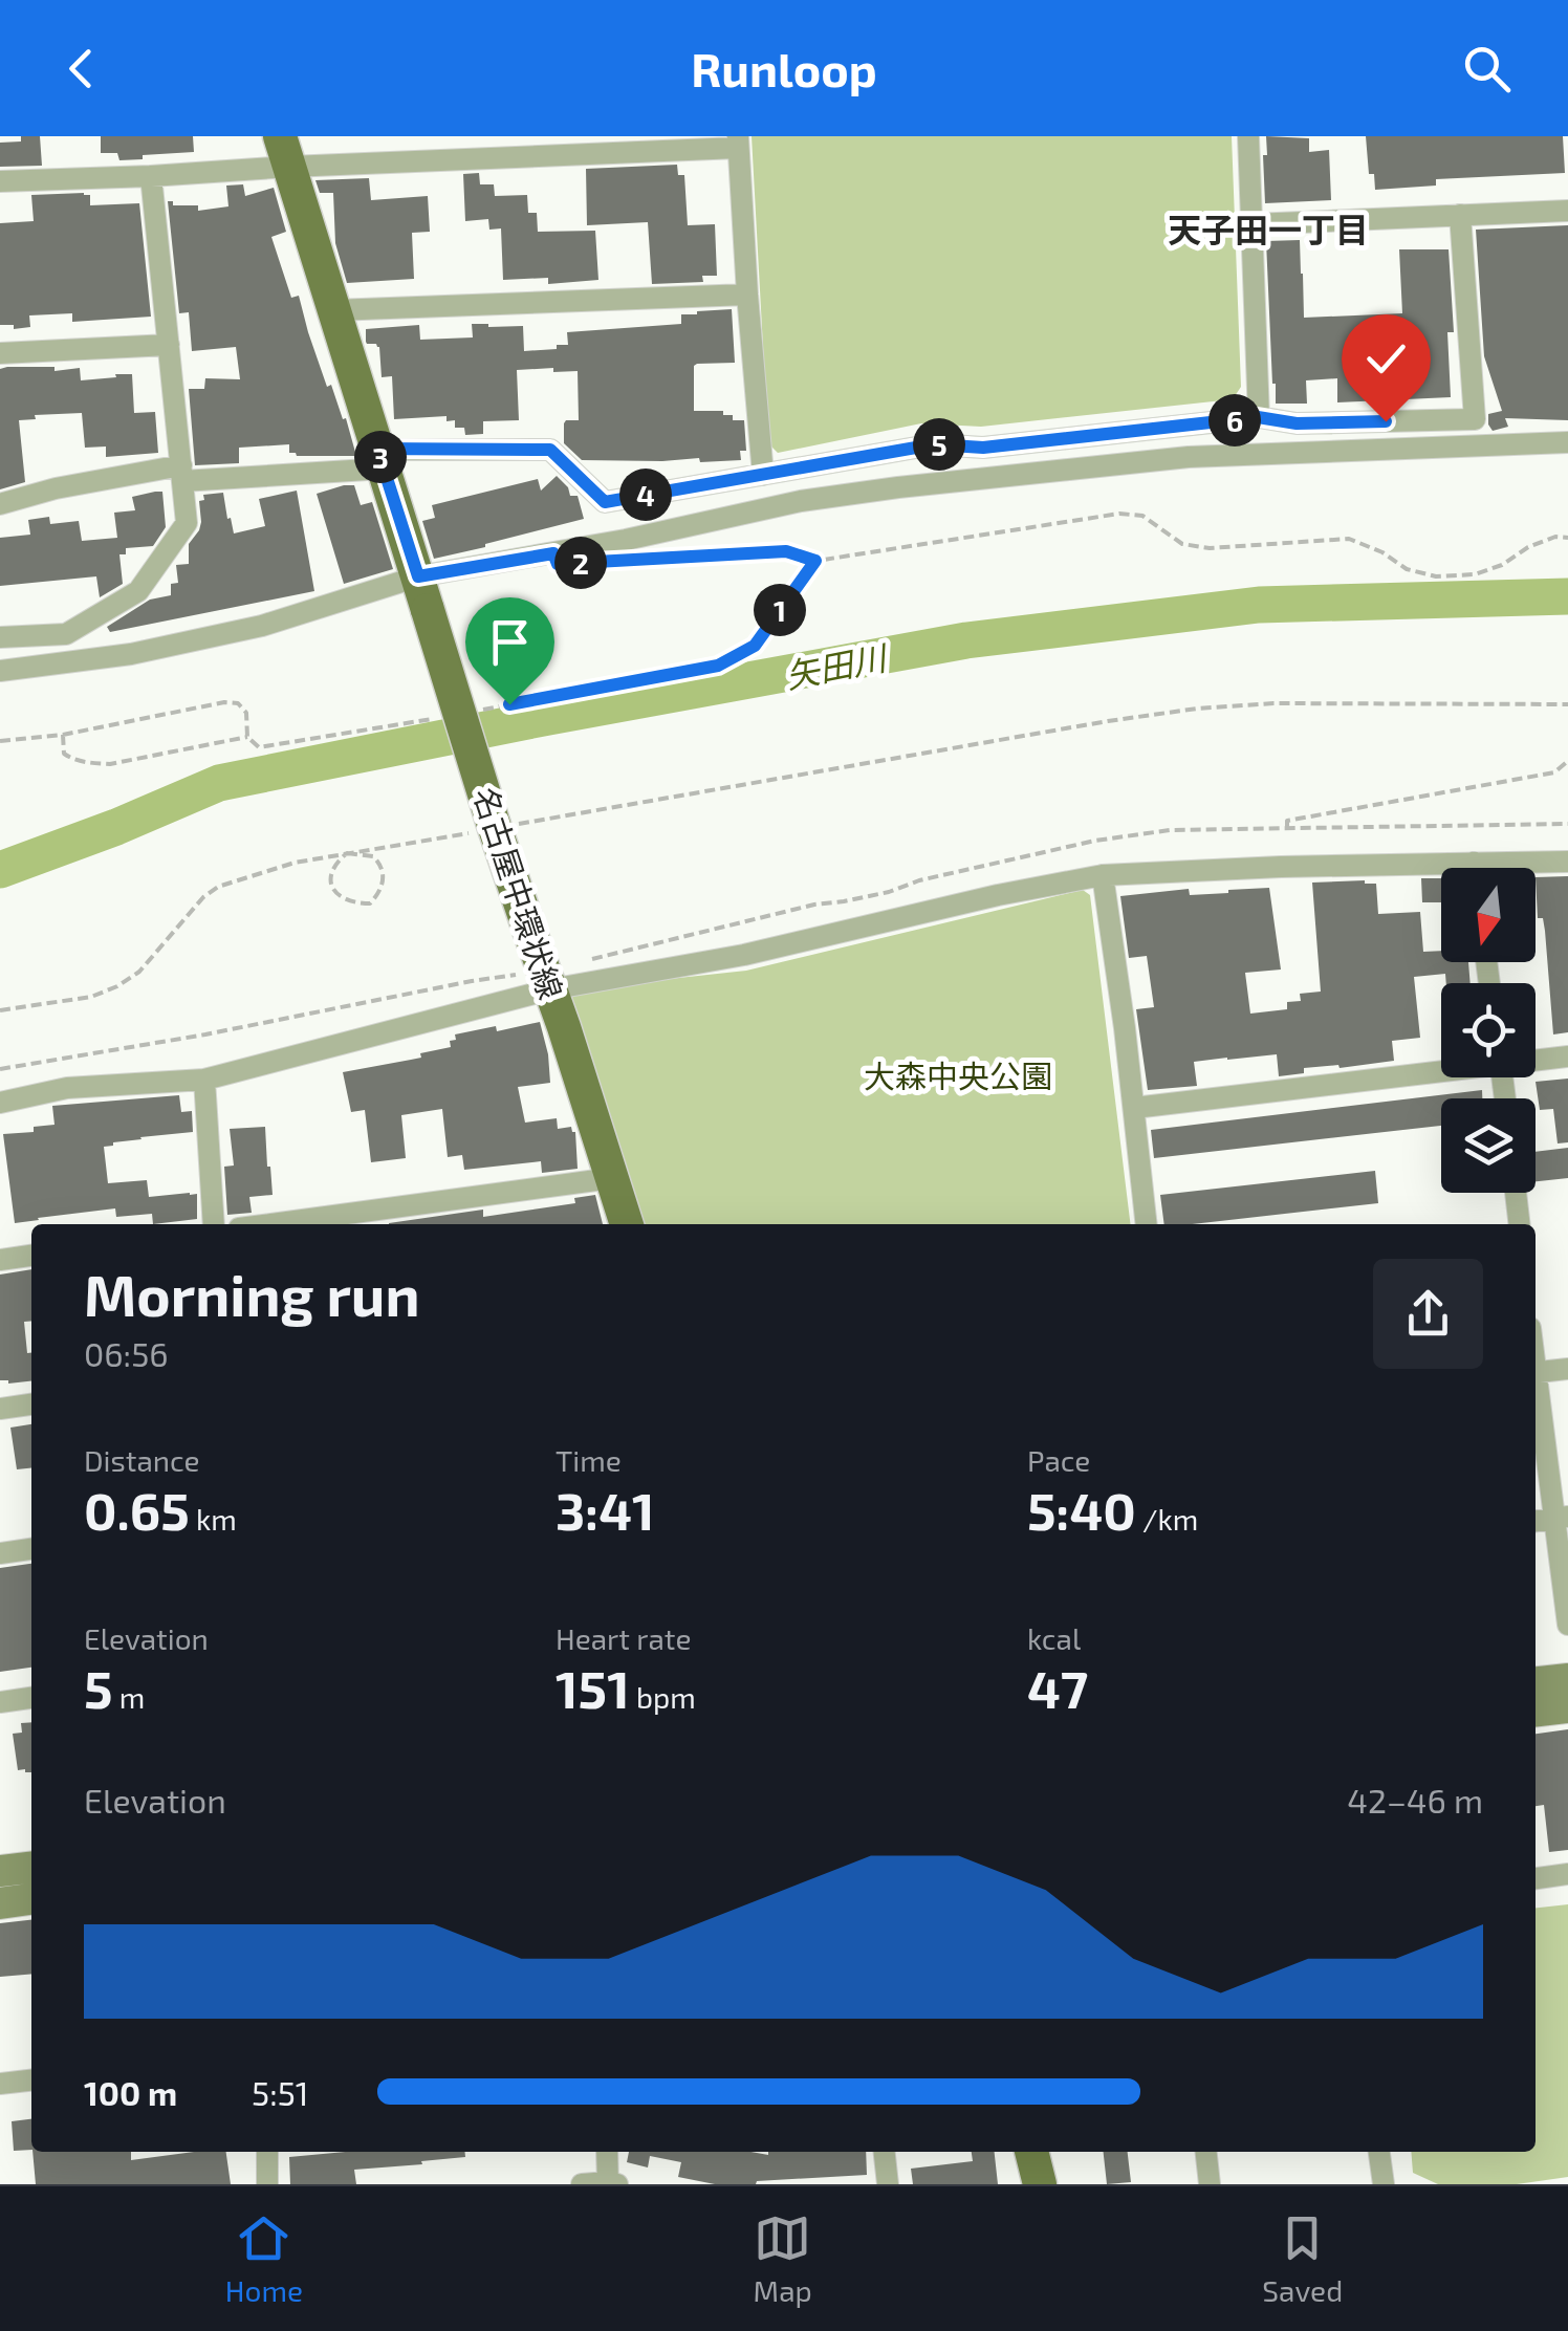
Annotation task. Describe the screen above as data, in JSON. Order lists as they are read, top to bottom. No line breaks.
{"streets":{"main road":["名古屋中環状線"]},"districts":["天子田一丁目"],"water":["矢田川"],"parks":["大森中央公園"],"north":"bottom","page":{"header":"Runloop","pins":["6","5","3","4","2","1"],"heading":["Morning run","06:56"],"stats":[["Distance","0.65 km"],["Time","3:41"],["Pace","5:40 /km"],["Elevation","5 m"],["Heart rate","151 bpm"],["kcal","47"]],"chart":["Elevation","42–46 m"],"list":[{"name":"100 m","note":"5:51"}],"tabs":["Home","Map","Saved"]}}
